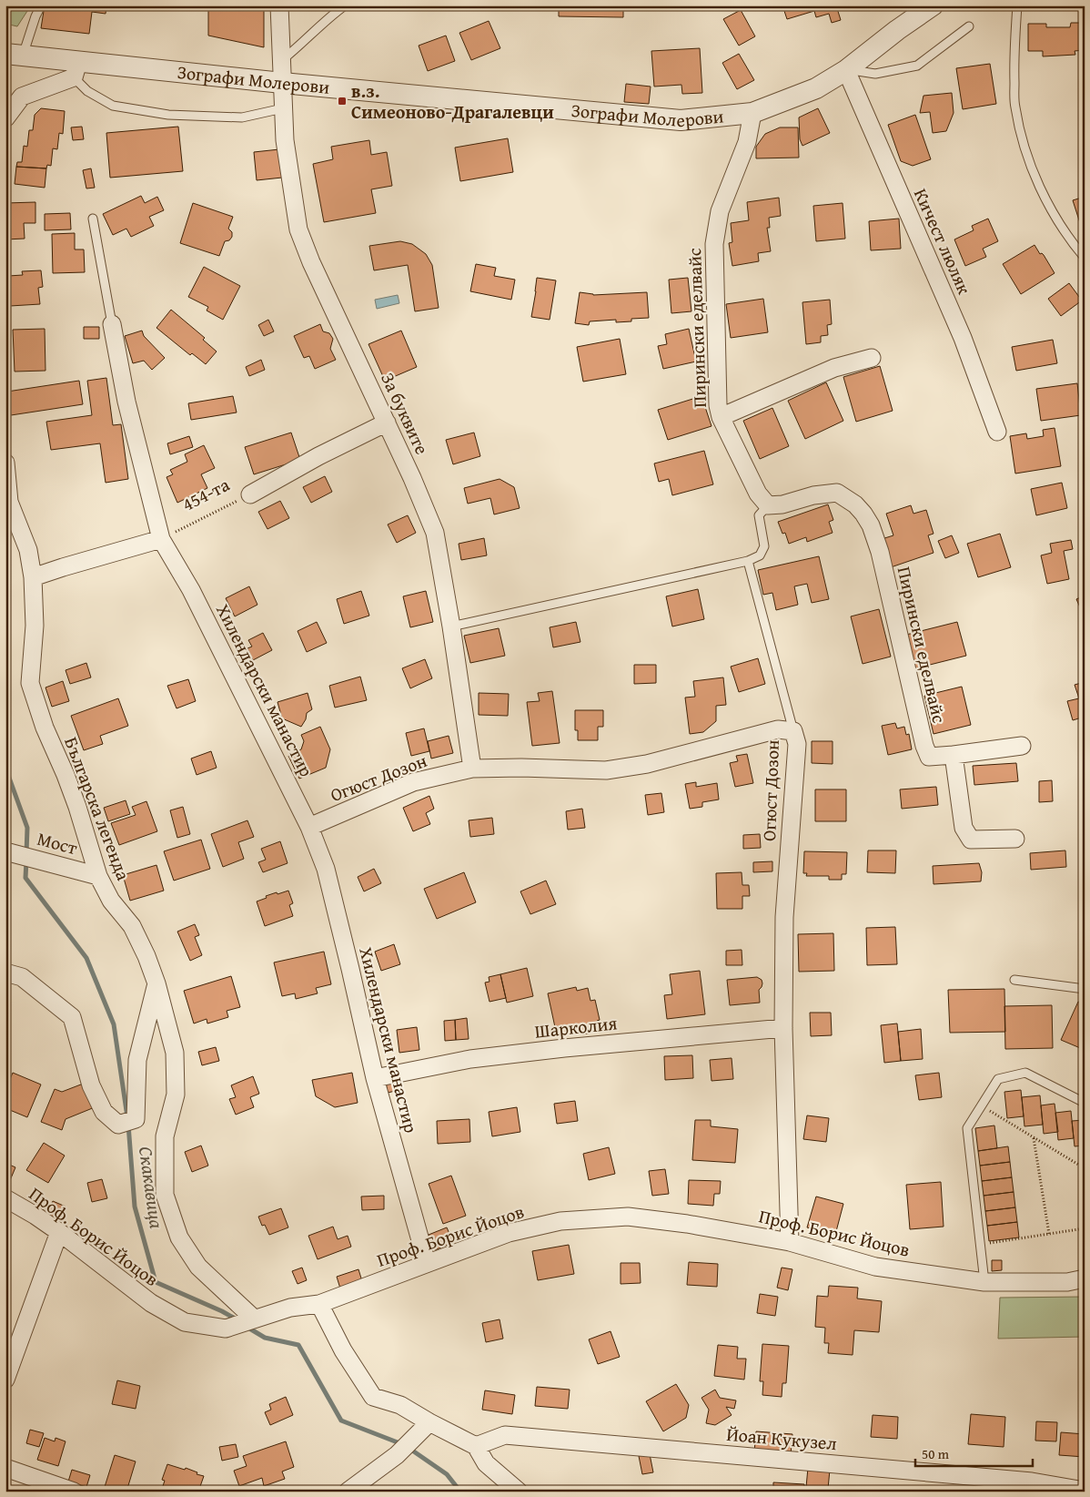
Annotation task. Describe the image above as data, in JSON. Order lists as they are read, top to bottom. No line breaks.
{"streets":{"street":["Зографи Молерови","Кичест люляк","Пирински еделвайс","За буквите","454-та","Хилендарски манастир","Огюст Дозон","Българска легенда","Мост","Шарколия","Проф. Борис Йоцов","Йоан Кукузел"]},"crossings":[["Зографи Молерови","Кичест люляк"],["Зографи Молерови","Пирински еделвайс"],["Зографи Молерови","За буквите"],["За буквите","454-та"],["За буквите","Огюст Дозон"],["454-та","Хилендарски манастир"],["Хилендарски манастир","Огюст Дозон"],["Хилендарски манастир","Шарколия"],["Хилендарски манастир","Проф. Борис Йоцов"],["Огюст Дозон","Шарколия"],["Огюст Дозон","Проф. Борис Йоцов"],["Българска легенда","Мост"],["Българска легенда","Проф. Борис Йоцов"]],"water":["Скакавица"],"places":{"transit":["в.з. Симеоново-Драгалевци"]},"scale_bar":"50 m"}
